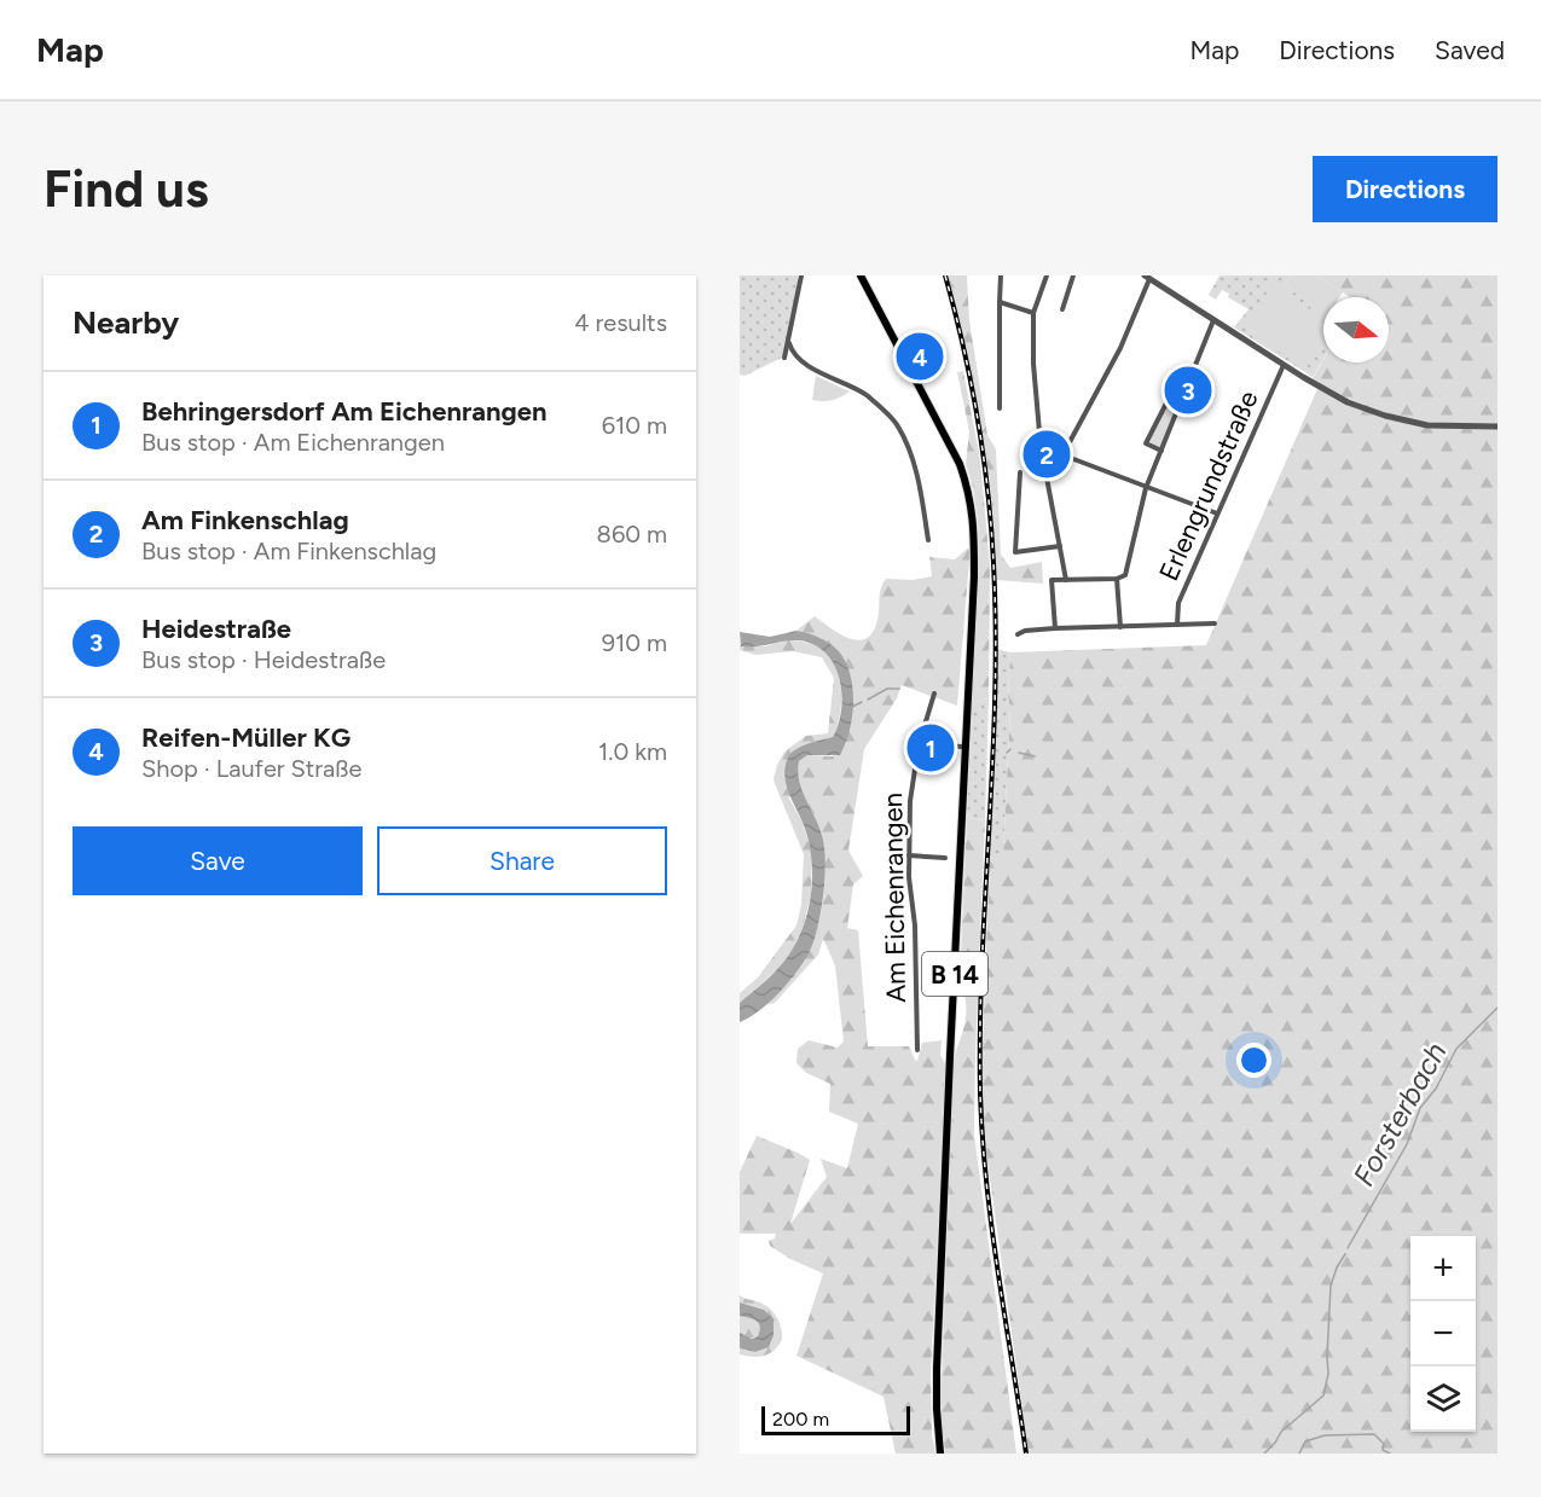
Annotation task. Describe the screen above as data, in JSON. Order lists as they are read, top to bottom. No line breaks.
{"streets":{"main road":["B 14"],"street":["Erlengrundstraße","Am Eichenrangen"]},"water":["Forsterbach"],"scale_bar":"200 m","north":"right","page":{"header":"Map","nav":["Map","Directions","Saved"],"buttons":["Directions",["Save","Share"]],"title":"Find us","heading":["Nearby","4 results"],"pins":["4","3","2","1"],"list":[{"mark":"1","name":"Behringersdorf Am Eichenrangen","note":"Bus stop · Am Eichenrangen","value":"610 m"},{"mark":"2","name":"Am Finkenschlag","note":"Bus stop · Am Finkenschlag","value":"860 m"},{"mark":"3","name":"Heidestraße","note":"Bus stop · Heidestraße","value":"910 m"},{"mark":"4","name":"Reifen-Müller KG","note":"Shop · Laufer Straße","value":"1.0 km"}],"map_buttons":["+","−"],"scale":"200 m"}}
